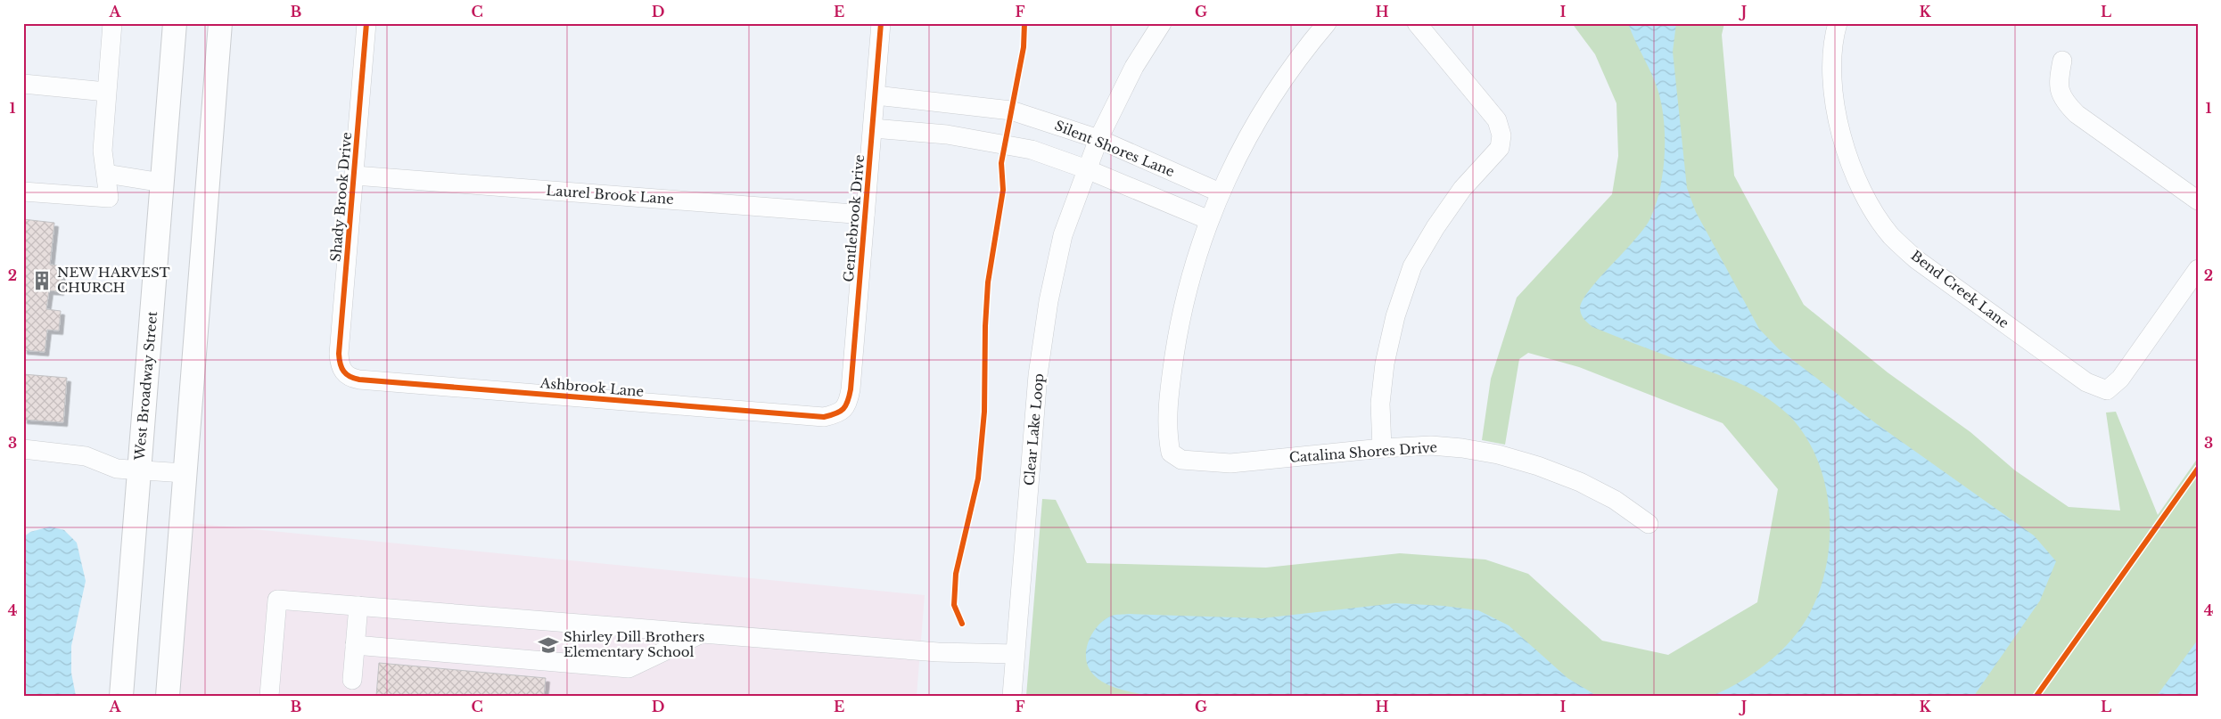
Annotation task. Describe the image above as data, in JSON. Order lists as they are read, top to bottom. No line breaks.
{"streets":{"main road":["West Broadway Street"],"street":["Silent Shores Lane","Laurel Brook Lane","Shady Brook Drive","Gentlebrook Drive","Bend Creek Lane","Ashbrook Lane","Clear Lake Loop","Catalina Shores Drive"]},"crossings":[["Silent Shores Lane","Gentlebrook Drive"],["Silent Shores Lane","Clear Lake Loop"],["Laurel Brook Lane","Shady Brook Drive"],["Laurel Brook Lane","Gentlebrook Drive"],["Shady Brook Drive","Ashbrook Lane"],["Gentlebrook Drive","Ashbrook Lane"]],"places":{"building":["NEW HARVEST CHURCH"],"school or university":["Shirley Dill Brothers Elementary School"]},"grid":{"columns":["A","B","C","D","E","F","G","H","I","J","K","L"],"rows":["1","2","3","4"]}}
